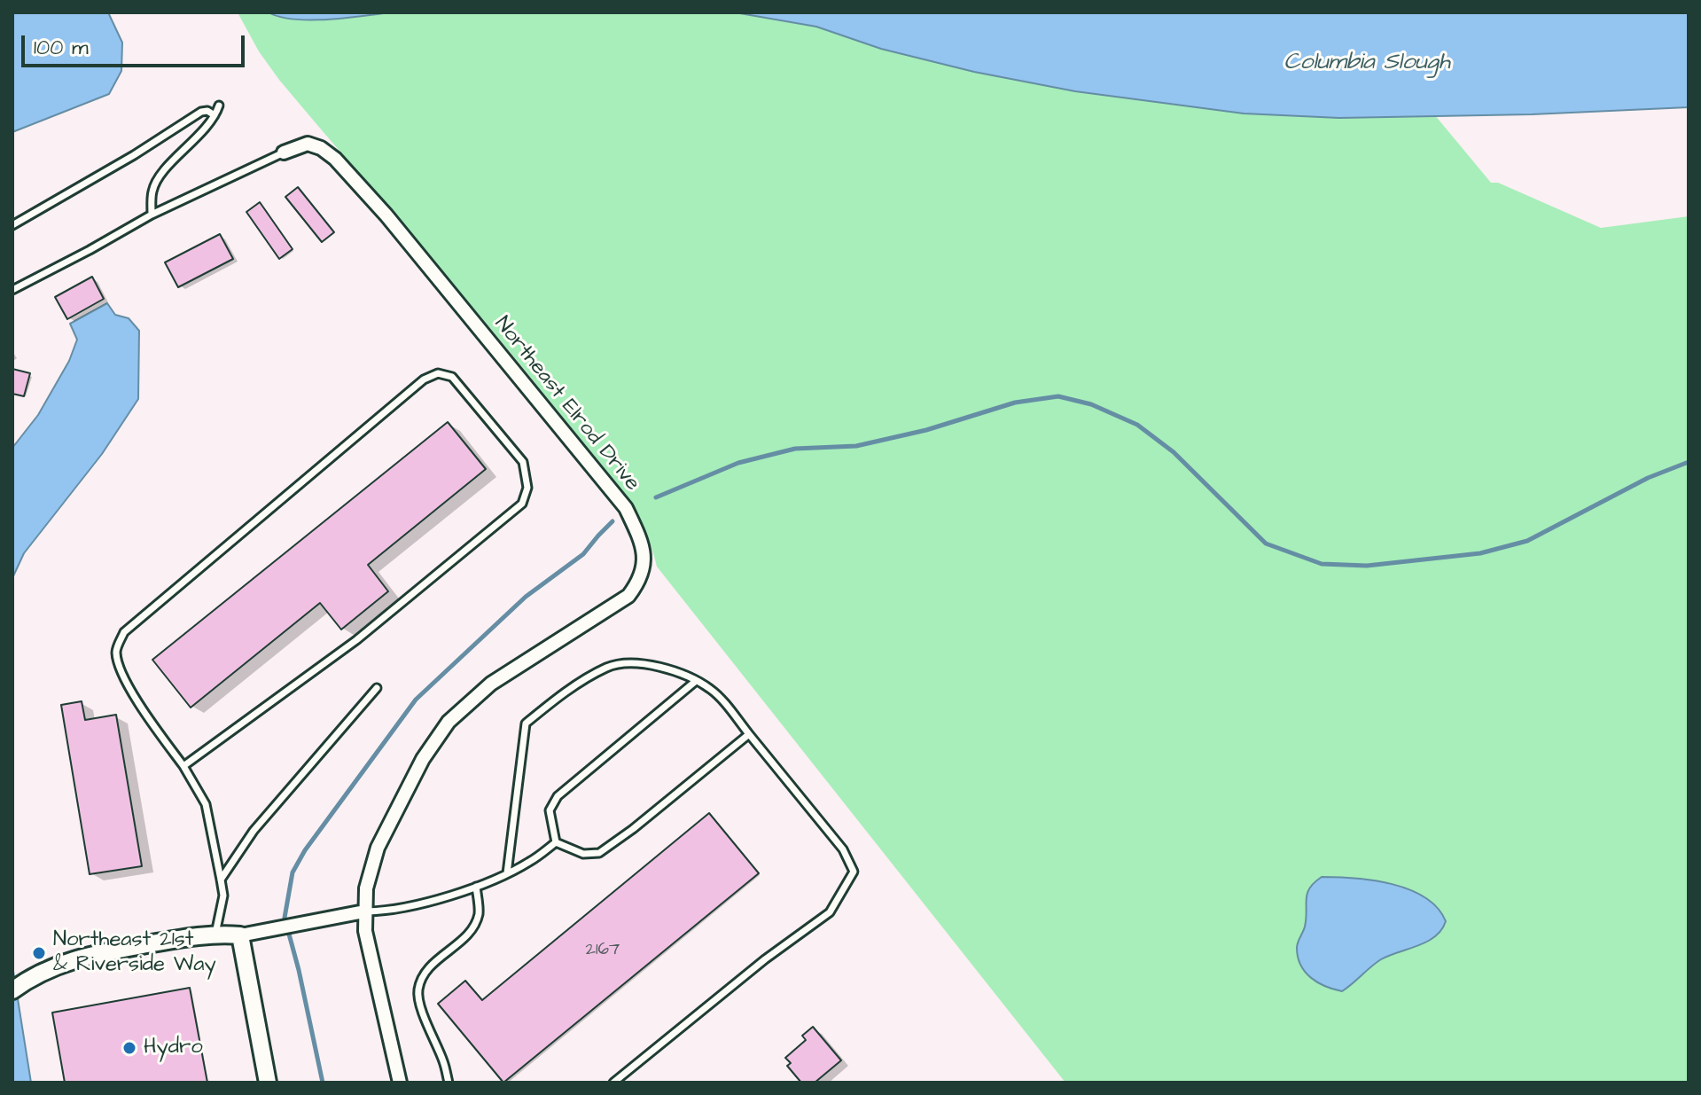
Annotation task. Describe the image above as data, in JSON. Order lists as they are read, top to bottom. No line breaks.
{"streets":{"street":["Northeast Elrod Drive"]},"water":["Columbia Slough"],"places":["Northeast 21st & Riverside Way","Hydro"],"house_numbers":["2167"],"scale_bar":"100 m"}
